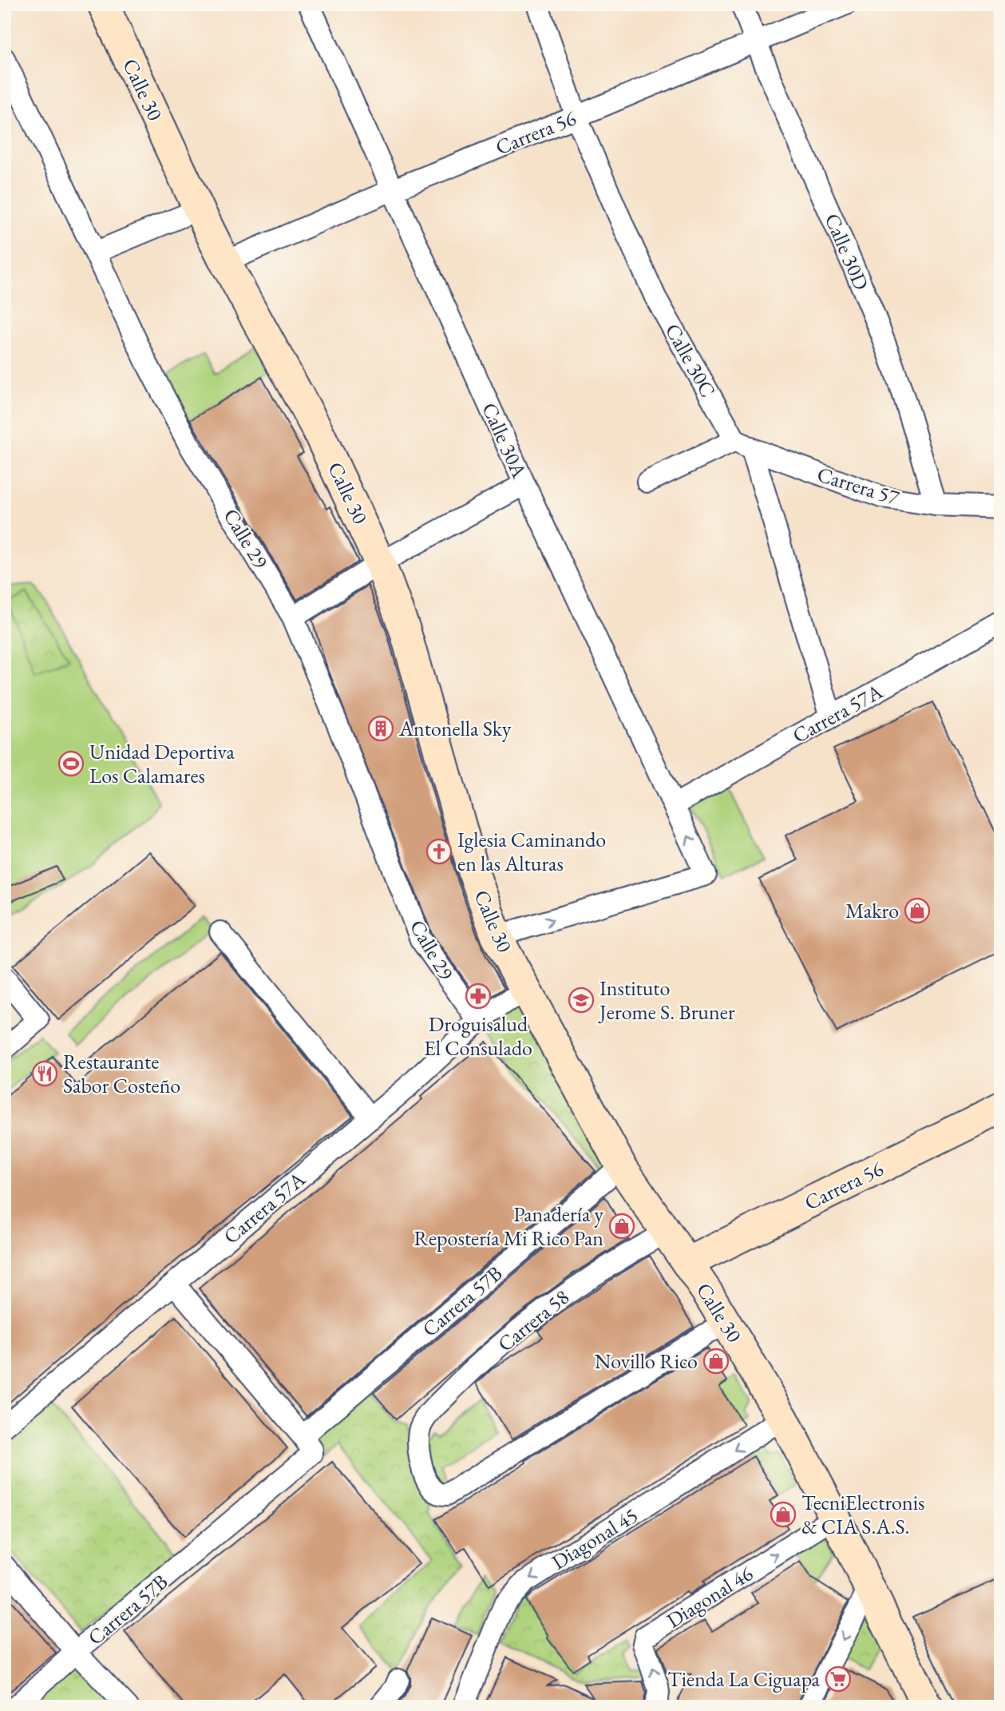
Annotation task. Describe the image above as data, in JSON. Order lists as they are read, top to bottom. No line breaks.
{"streets":{"main road":["Calle 30","Carrera 56"],"street":["Calle 30D","Calle 30C","Calle 30A","Carrera 57","Calle 29","Carrera 57A","Carrera 57B","Carrera 58","Diagonal 45","Diagonal 46"]},"crossings":[["Calle 30","Carrera 56"],["Calle 30","Calle 30A"],["Calle 30","Carrera 57A"],["Calle 30","Carrera 57B"],["Calle 30","Carrera 58"],["Calle 30","Diagonal 45"],["Calle 30","Diagonal 46"],["Carrera 56","Calle 30D"],["Carrera 56","Calle 30C"],["Carrera 56","Calle 30A"],["Calle 30D","Carrera 57"],["Calle 30C","Carrera 57"],["Calle 30C","Carrera 57A"],["Calle 30A","Carrera 57A"],["Calle 29","Carrera 57A"]],"one_way":["Diagonal 45"],"places":{"building":["Antonella Sky"],"sports":["Unidad Deportiva Los Calamares"],"church":["Iglesia Caminando en las Alturas"],"shop":["Makro","Panadería y Repostería Mi Rico Pan","Novillo Rico","TecniElectronis & CIA S.A.S."],"pharmacy":["Droguisalud El Consulado"],"school or university":["Instituto Jerome S. Bruner"],"restaurant":["Restaurante Sabor Costeño"],"supermarket":["Tienda La Ciguapa"]}}
